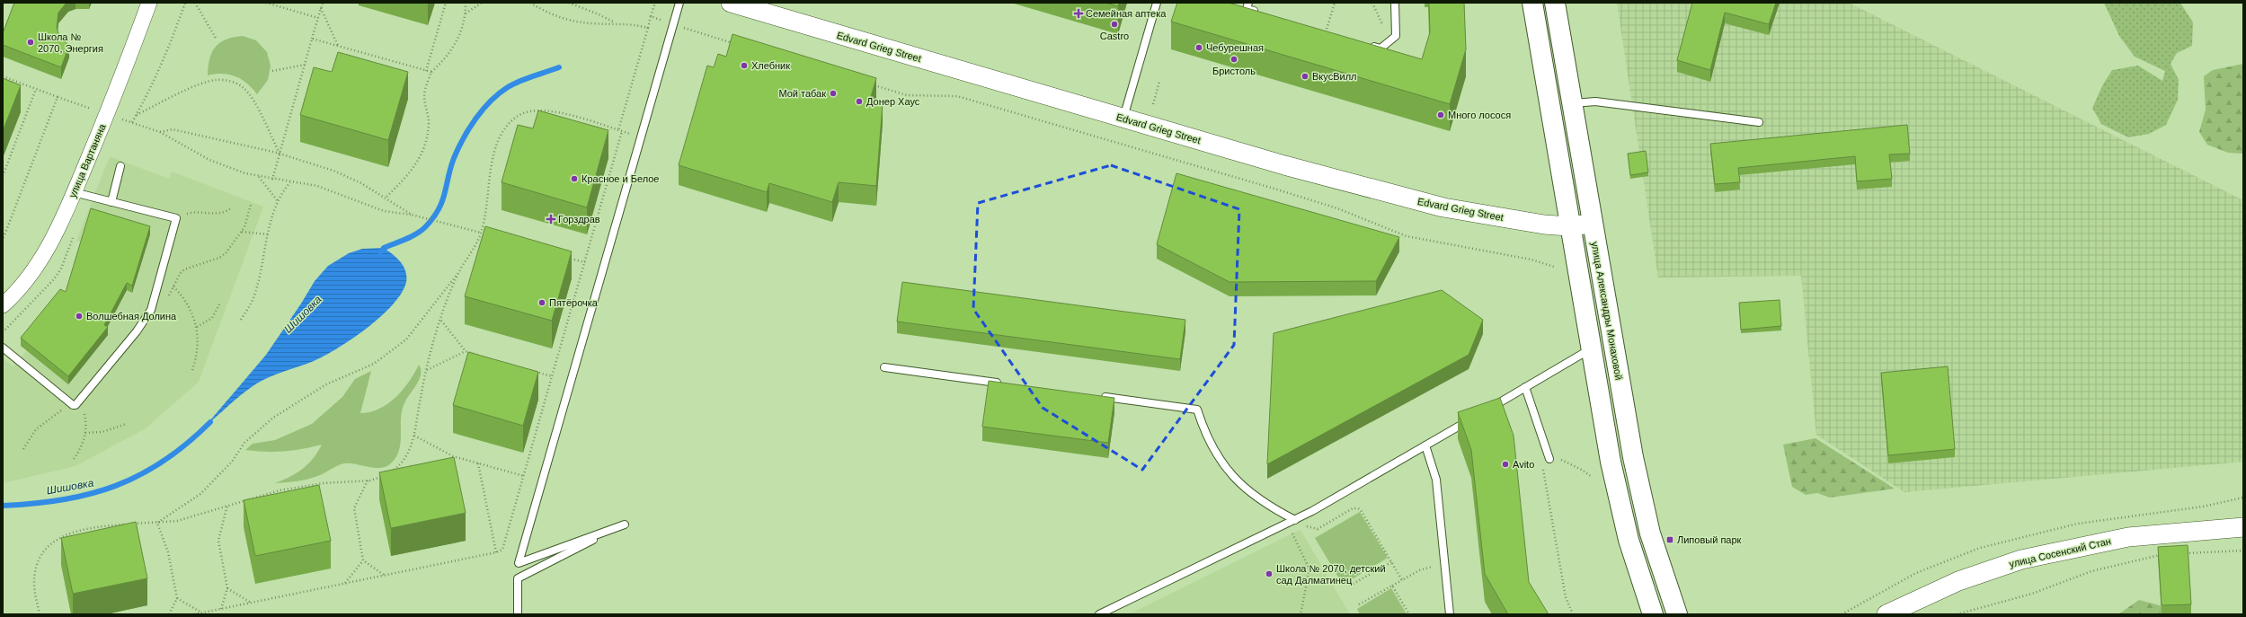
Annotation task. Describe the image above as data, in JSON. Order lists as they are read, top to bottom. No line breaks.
{"streets":{"main road":["улица Александры Монаховой"],"street":["Edvard Grieg Street","улица Вартаняна","улица Сосенский Стан"]},"crossings":[["Edvard Grieg Street","улица Александры Монаховой"]],"water":["Шишовка"],"places":{"health":["Семейная аптека","Горздрав"],"other":["Castro","Школа № 2070, Энергия","Чебурешная","Бристоль","Хлебник","ВкусВилл","Мой табак","Донер Хаус","Много лосося","Красное и Белое","Пятёрочка","Волшебная Долина","Avito","Школа № 2070, детский сад Далматинец"],"transit":["Липовый парк"]}}
